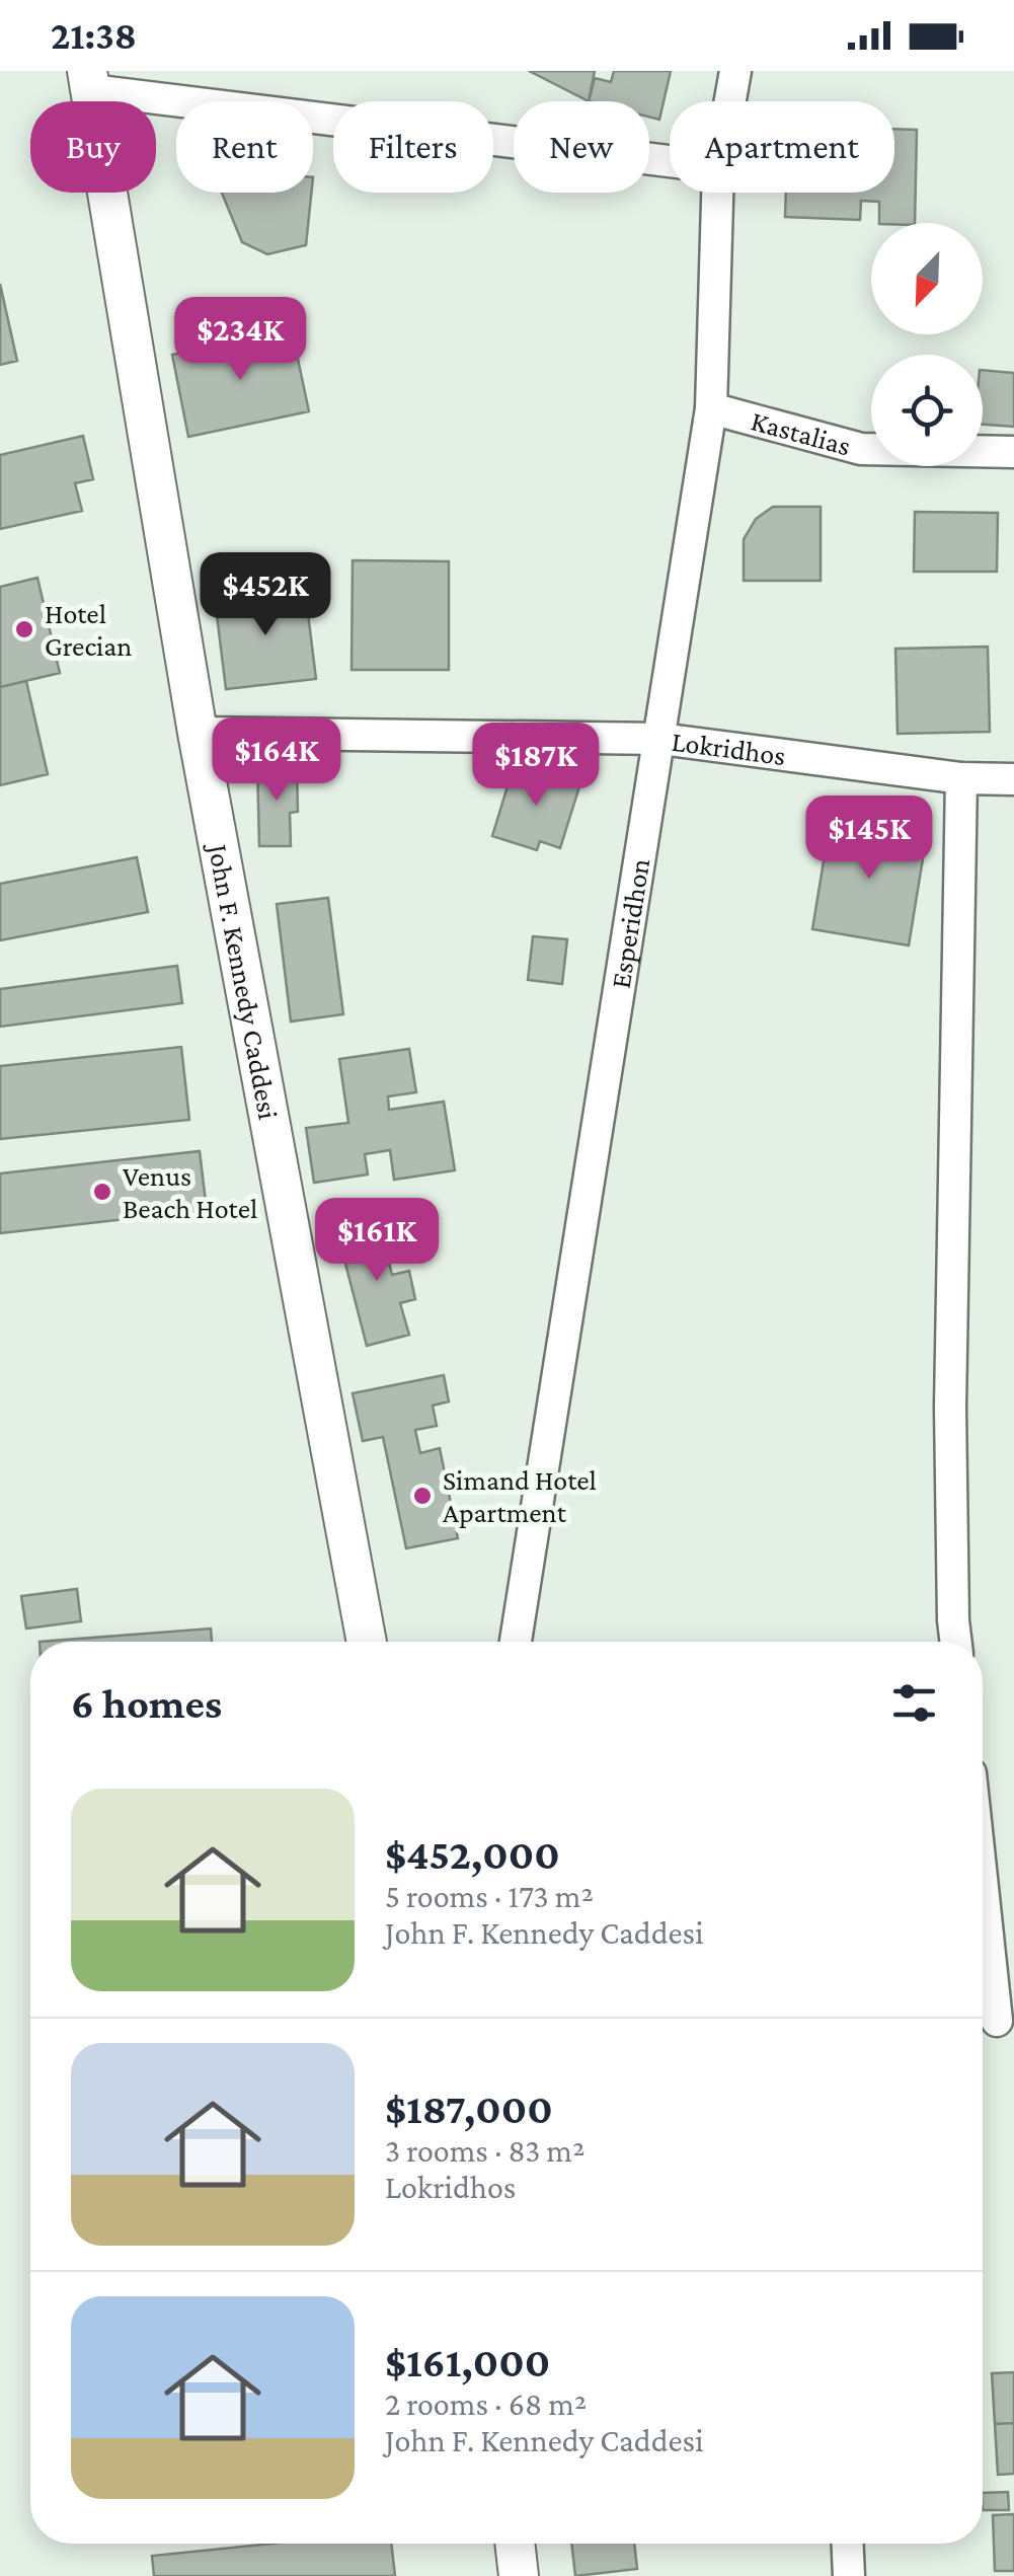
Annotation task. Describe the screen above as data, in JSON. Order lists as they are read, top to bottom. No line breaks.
{"streets":{"street":["Kastalias","Lokridhos","Esperidhon","John F. Kennedy Caddesi"]},"crossings":[["Kastalias","Esperidhon"],["Lokridhos","Esperidhon"],["Lokridhos","John F. Kennedy Caddesi"]],"places":["Hotel Grecian","Venus Beach Hotel","Simand Hotel Apartment"],"north":"bottom left","page":{"status":"21:38","chip":["Buy","Rent","Filters","New","Apartment"],"price":["$234K","$452K","$164K","$187K","$145K","$161K"],"heading":"6 homes","list":[{"name":"$452,000","note":"5 rooms · 173 m² · John F. Kennedy Caddesi"},{"name":"$187,000","note":"3 rooms · 83 m² · Lokridhos"},{"name":"$161,000","note":"2 rooms · 68 m² · John F. Kennedy Caddesi"}]}}
